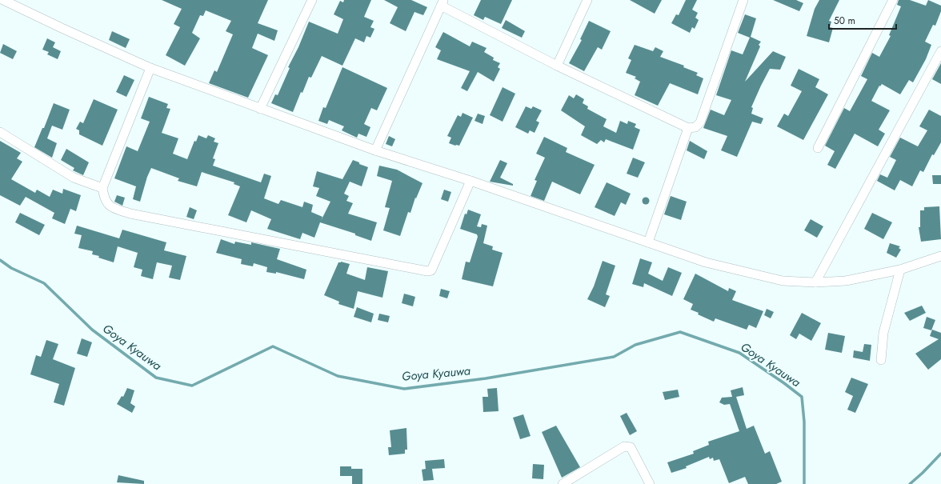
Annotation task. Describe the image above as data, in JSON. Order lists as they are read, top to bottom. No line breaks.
{"water":["Goya Kyauwa"],"scale_bar":"50 m"}
